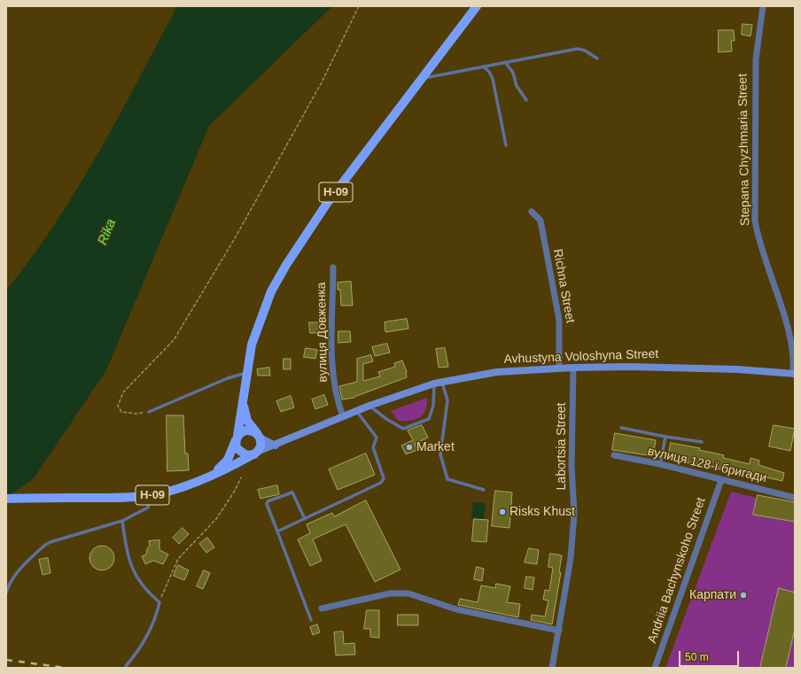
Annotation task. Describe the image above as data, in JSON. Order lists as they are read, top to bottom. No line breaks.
{"streets":{"main road":["Н-09","Avhustyna Voloshyna Street"],"street":["Stepana Chyzhmaria Street","Richna Street","вулиця Довженка","Labortsia Street","вулиця 128-ї бригади","Andriia Bachynskoho Street"]},"crossings":[["Stepana Chyzhmaria Street","Avhustyna Voloshyna Street"],["Н-09","Avhustyna Voloshyna Street"],["Richna Street","Avhustyna Voloshyna Street"],["вулиця Довженка","Avhustyna Voloshyna Street"],["Avhustyna Voloshyna Street","Labortsia Street"],["вулиця 128-ї бригади","Andriia Bachynskoho Street"]],"water":["Rika"],"places":["Market","Risks Khust","Карпати"],"scale_bar":"50 m"}
